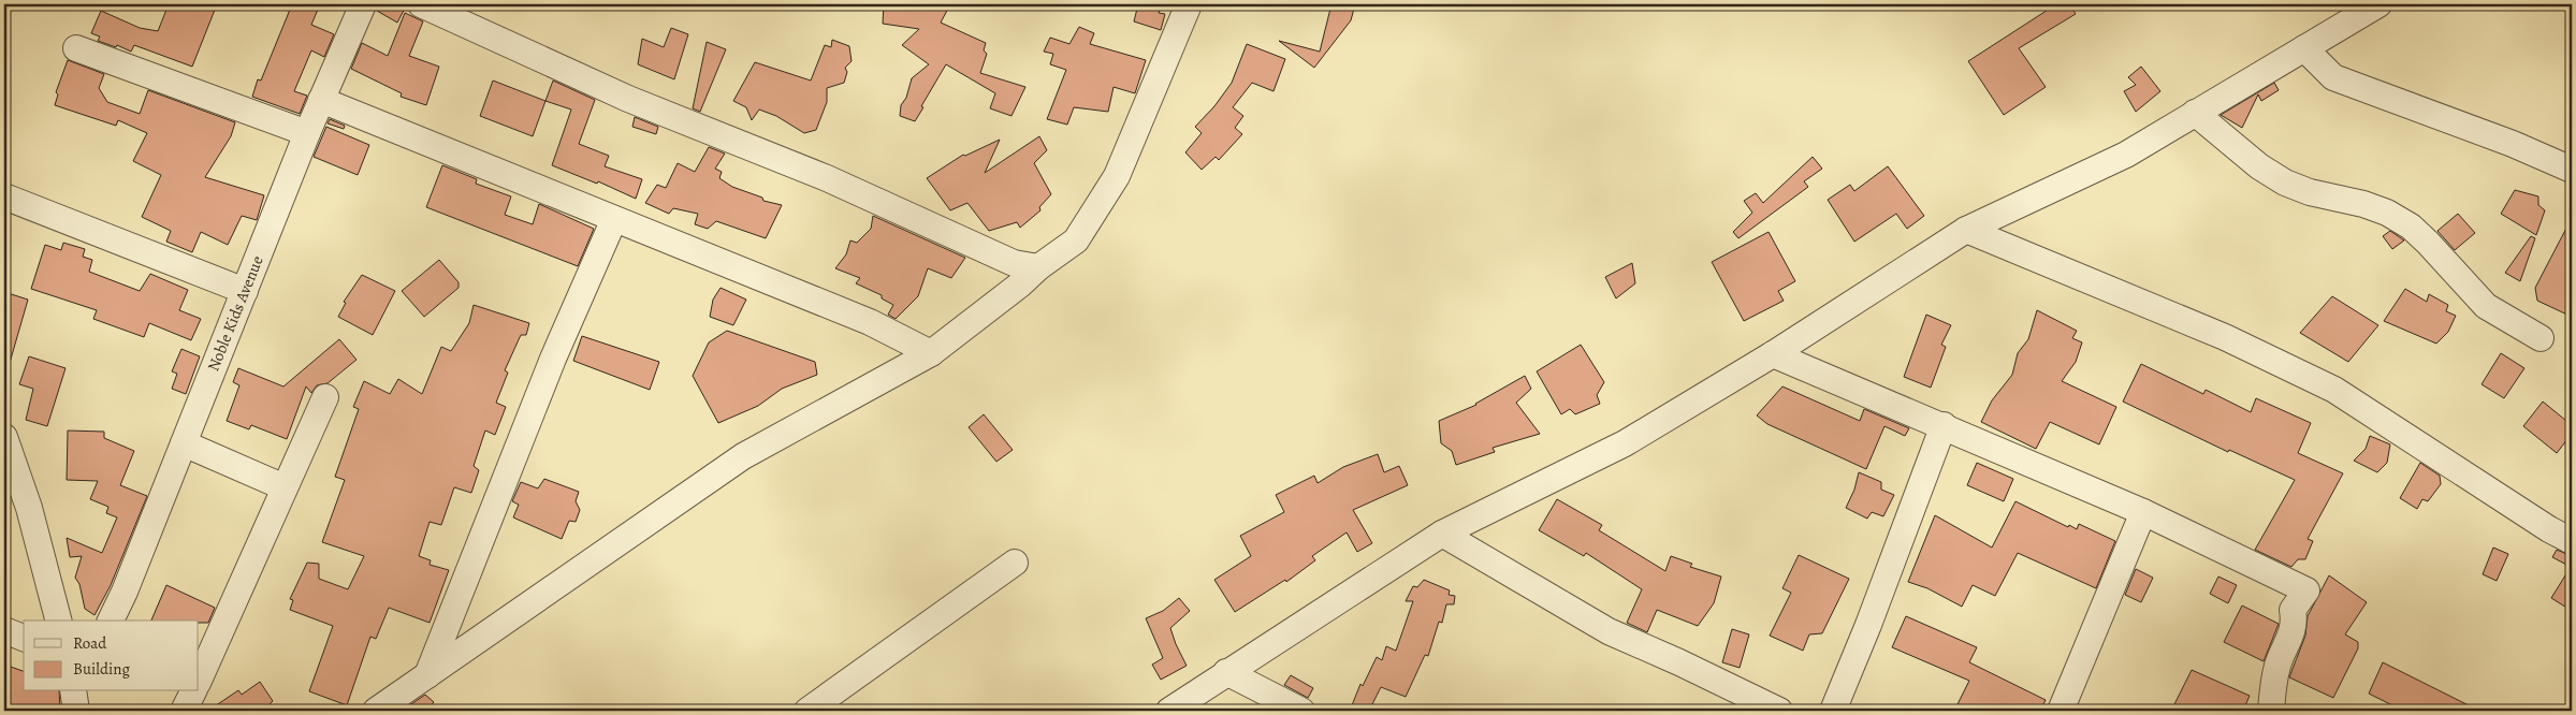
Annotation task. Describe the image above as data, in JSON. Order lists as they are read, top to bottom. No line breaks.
{"streets":{"street":["Noble Kids Avenue"]},"legend":["Road","Building"]}
